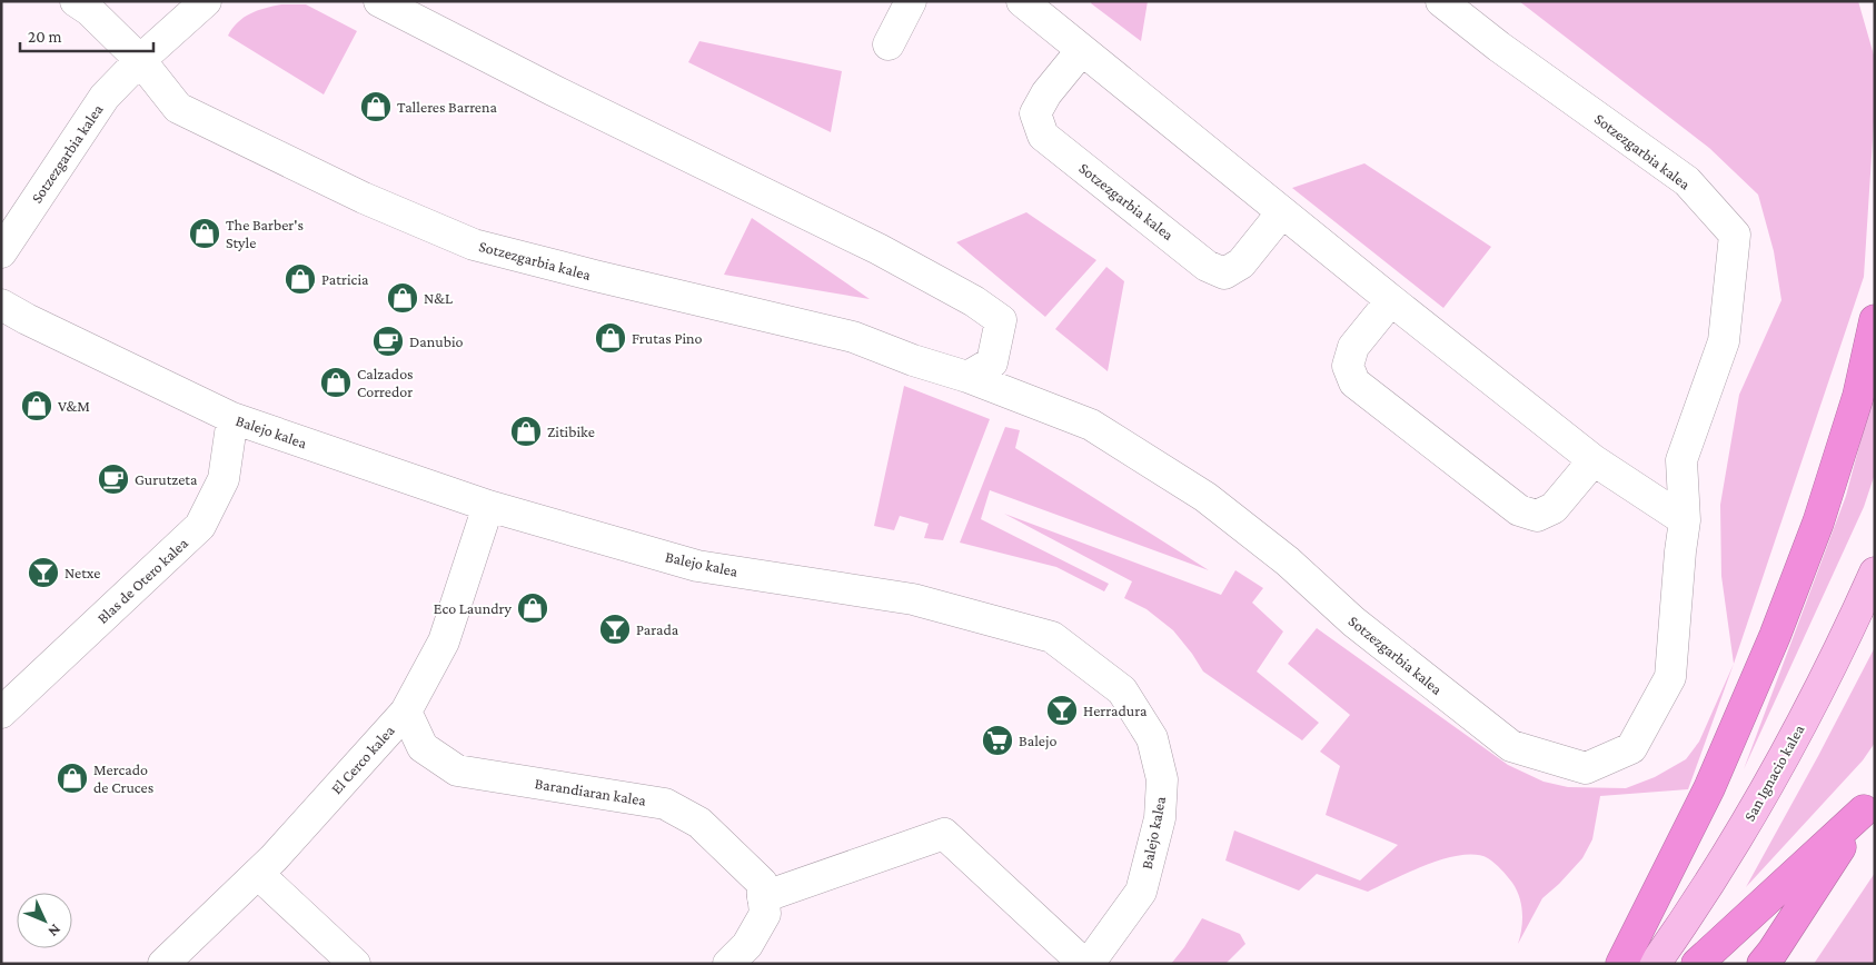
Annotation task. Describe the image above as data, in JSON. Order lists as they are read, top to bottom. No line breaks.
{"streets":{"main road":["San Ignacio kalea"],"street":["Sotzezgarbia kalea","Balejo kalea","Blas de Otero kalea","El Cerco kalea","Barandiaran kalea"]},"crossings":[["Balejo kalea","Blas de Otero kalea"],["Balejo kalea","El Cerco kalea"],["El Cerco kalea","Barandiaran kalea"]],"places":{"shop":["Talleres Barrena","The Barber's Style","Patricia","N&L","Frutas Pino","Calzados Corredor","V&M","Zitibike","Eco Laundry","Mercado de Cruces"],"cafe":["Danubio","Gurutzeta"],"bar":["Netxe","Parada","Herradura"],"supermarket":["Balejo"]},"scale_bar":"20 m","north":"bottom right"}
